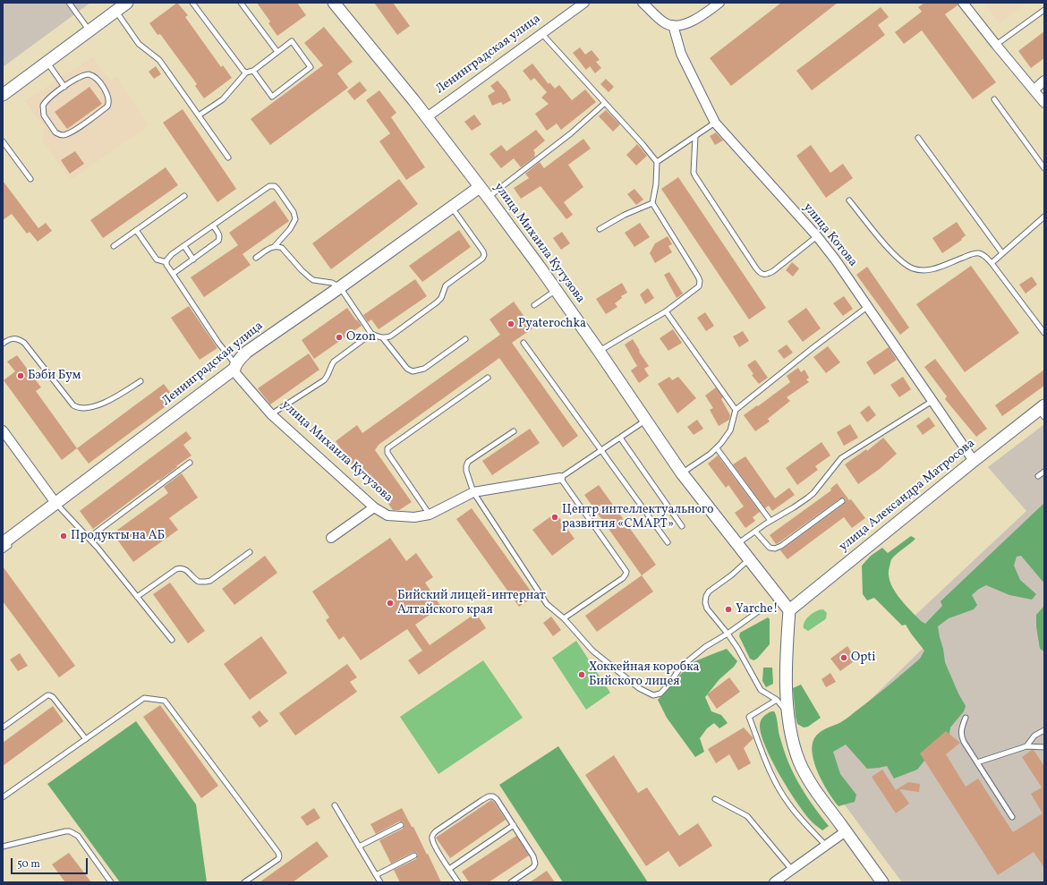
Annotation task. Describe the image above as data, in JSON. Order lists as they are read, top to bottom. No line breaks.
{"streets":{"street":["Ленинградская улица","улица Котова","улица Михаила Кутузова","улица Александра Матросова"]},"crossings":[["Ленинградская улица","улица Михаила Кутузова"],["улица Котова","улица Александра Матросова"],["улица Михаила Кутузова","улица Александра Матросова"]],"places":["Pyaterochka","Ozon","Бэби Бум","Центр интеллектуального развития «СМАРТ»","Продукты на АБ","Бийский лицей-интернат Алтайского края","Yarche!","Opti","Хоккейная коробка Бийского лицея"],"scale_bar":"50 m"}
